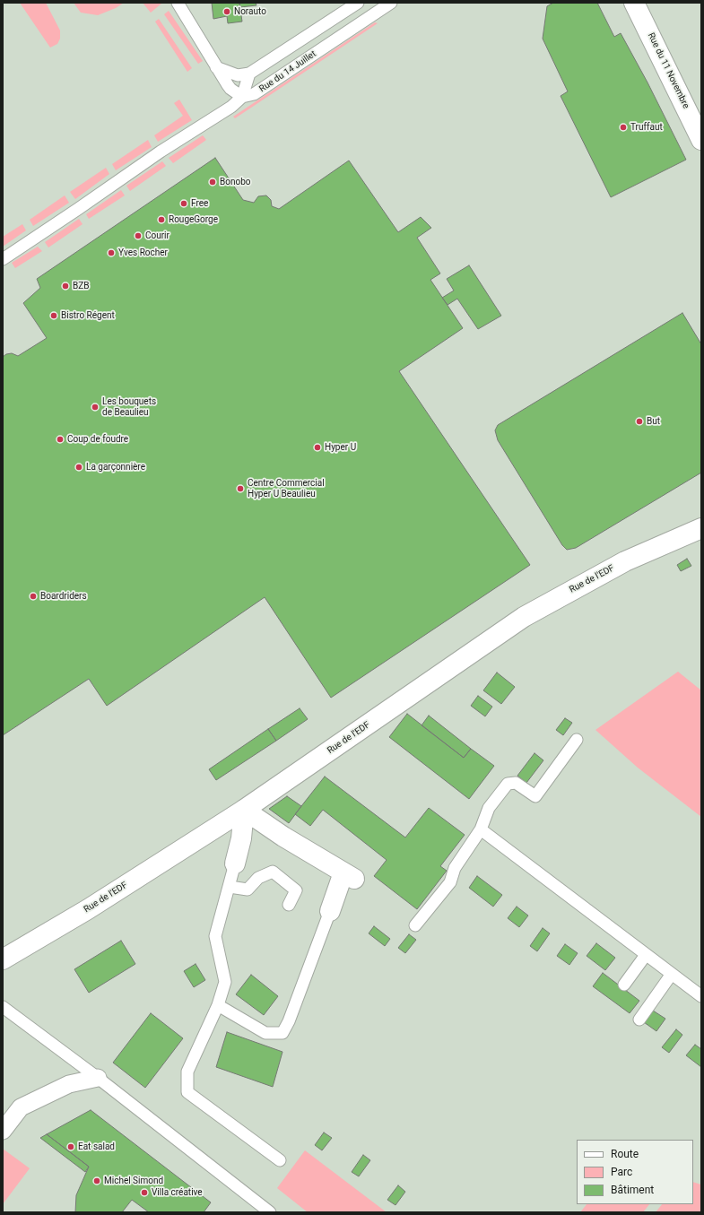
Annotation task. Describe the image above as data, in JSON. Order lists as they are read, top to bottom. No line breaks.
{"streets":{"street":["Rue du 11 Novembre","Rue de l'EDF"],"lane":["Rue du 14 Juillet"]},"places":["Norauto","Truffaut","Bonobo","Free","RougeGorge","Courir","Yves Rocher","BZB","Bistro Régent","Les bouquets de Beaulieu","But","Coup de foudre","Hyper U","La garçonnière","Centre Commercial Hyper U Beaulieu","Boardriders","Eat salad","Michel Simond","Villa créative"],"legend":["Route","Parc","Bâtiment"]}
